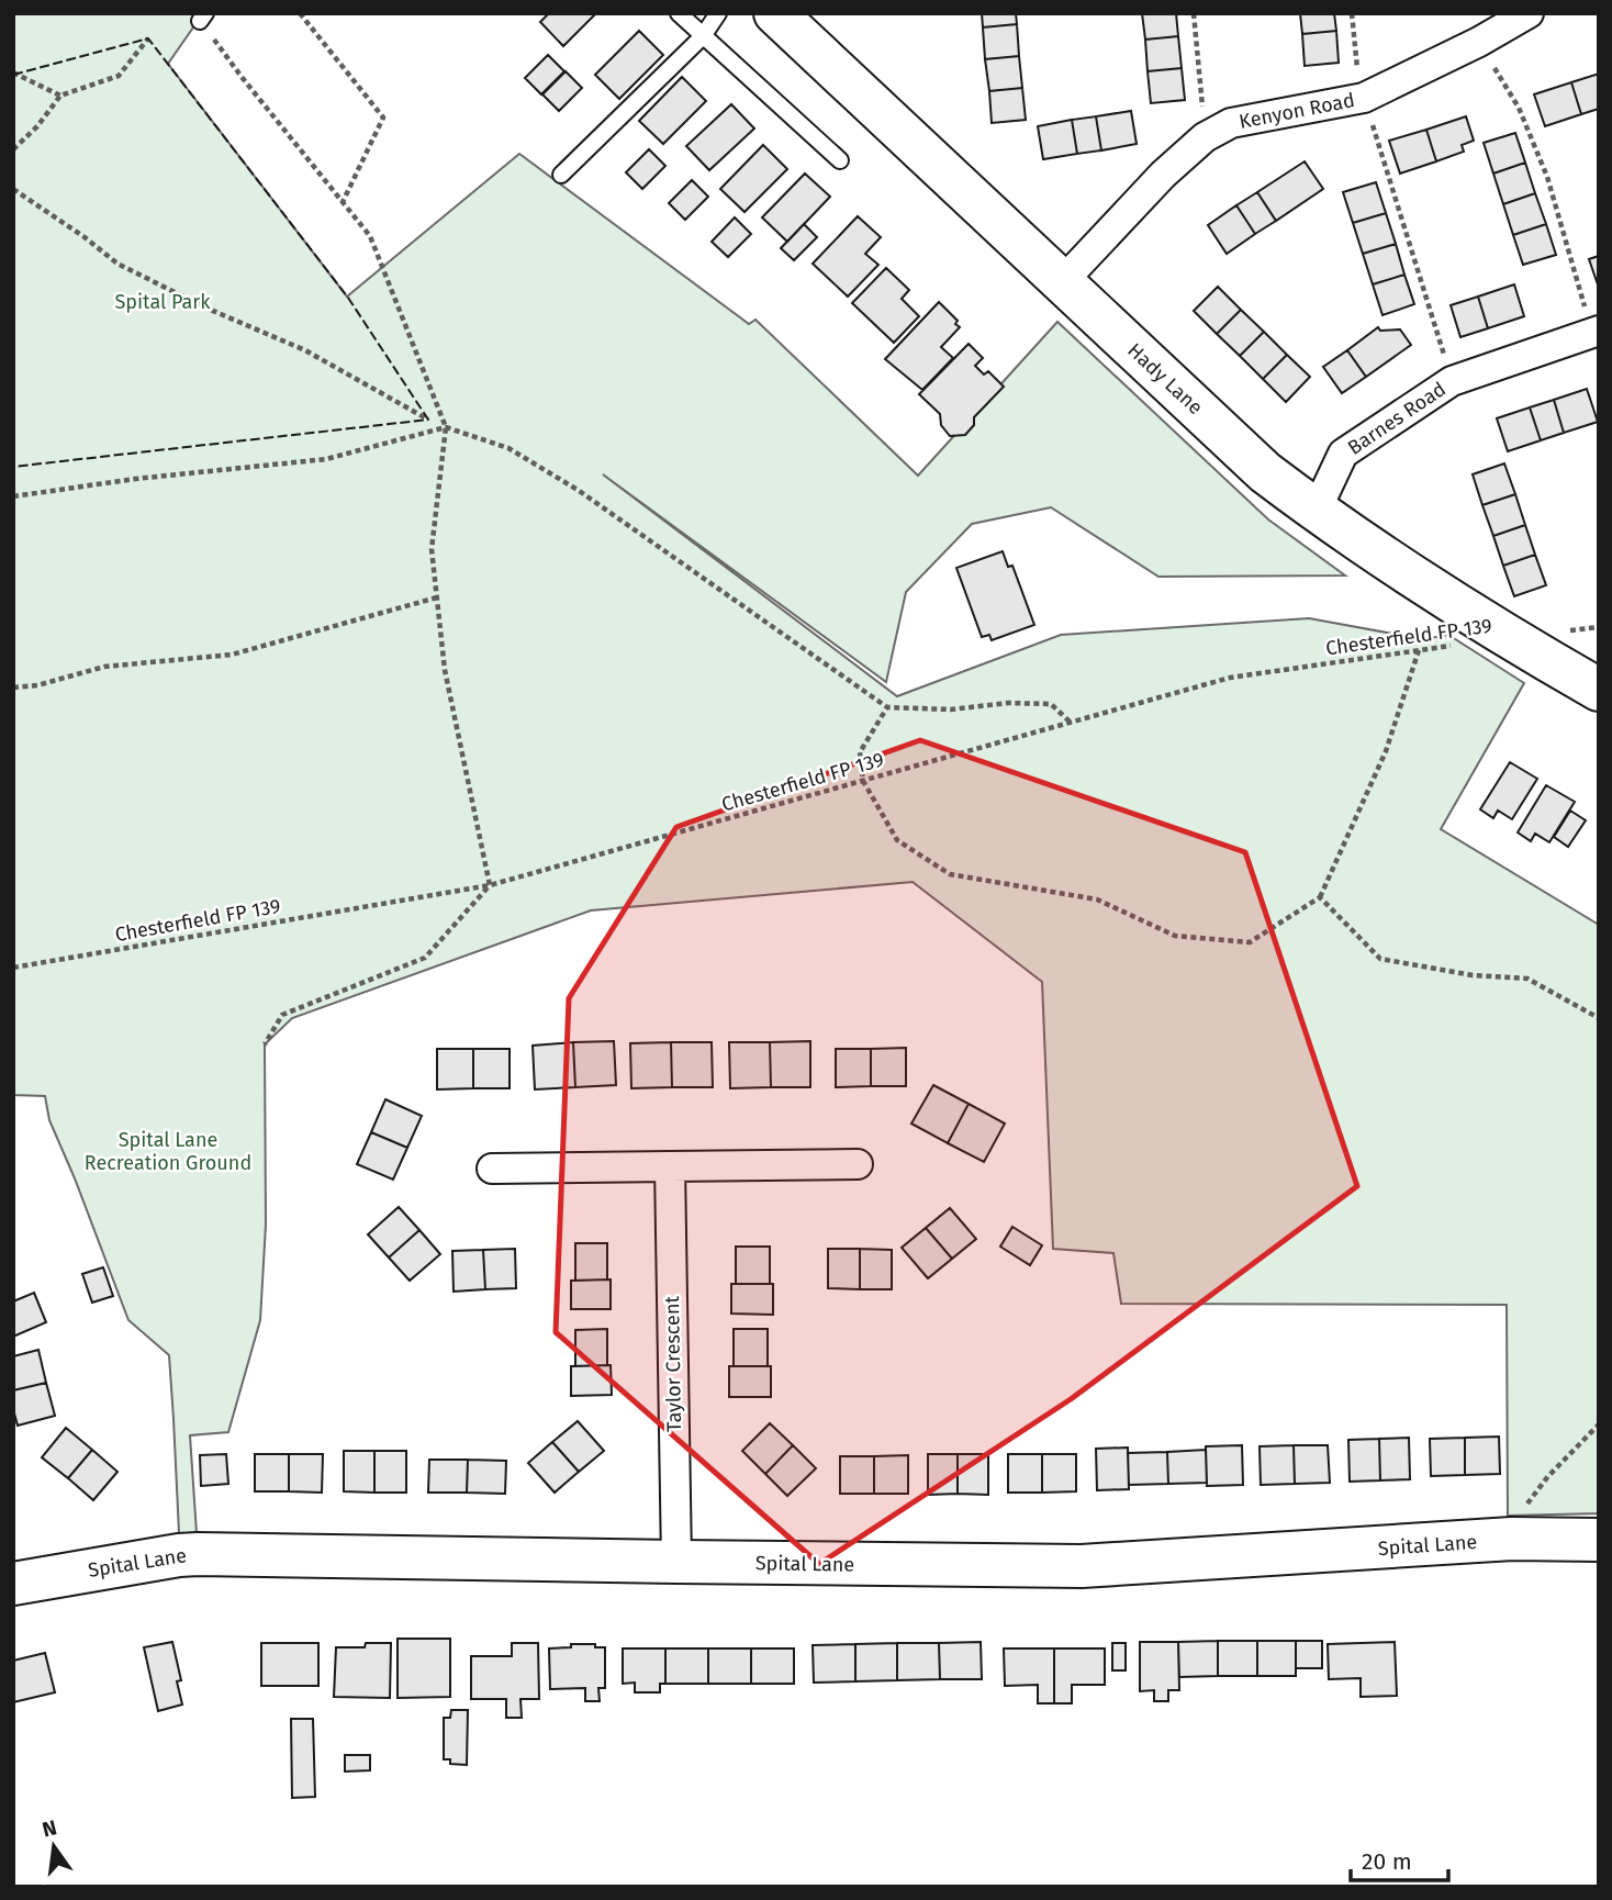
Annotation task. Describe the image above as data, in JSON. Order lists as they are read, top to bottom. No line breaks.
{"streets":{"street":["Kenyon Road","Hady Lane","Barnes Road","Taylor Crescent","Spital Lane"],"path":["Chesterfield FP 139"]},"crossings":[["Kenyon Road","Hady Lane"],["Hady Lane","Barnes Road"],["Hady Lane","Chesterfield FP 139"],["Taylor Crescent","Spital Lane"]],"parks":["Spital Park","Spital Lane Recreation Ground"],"scale_bar":"20 m","north":"top"}
